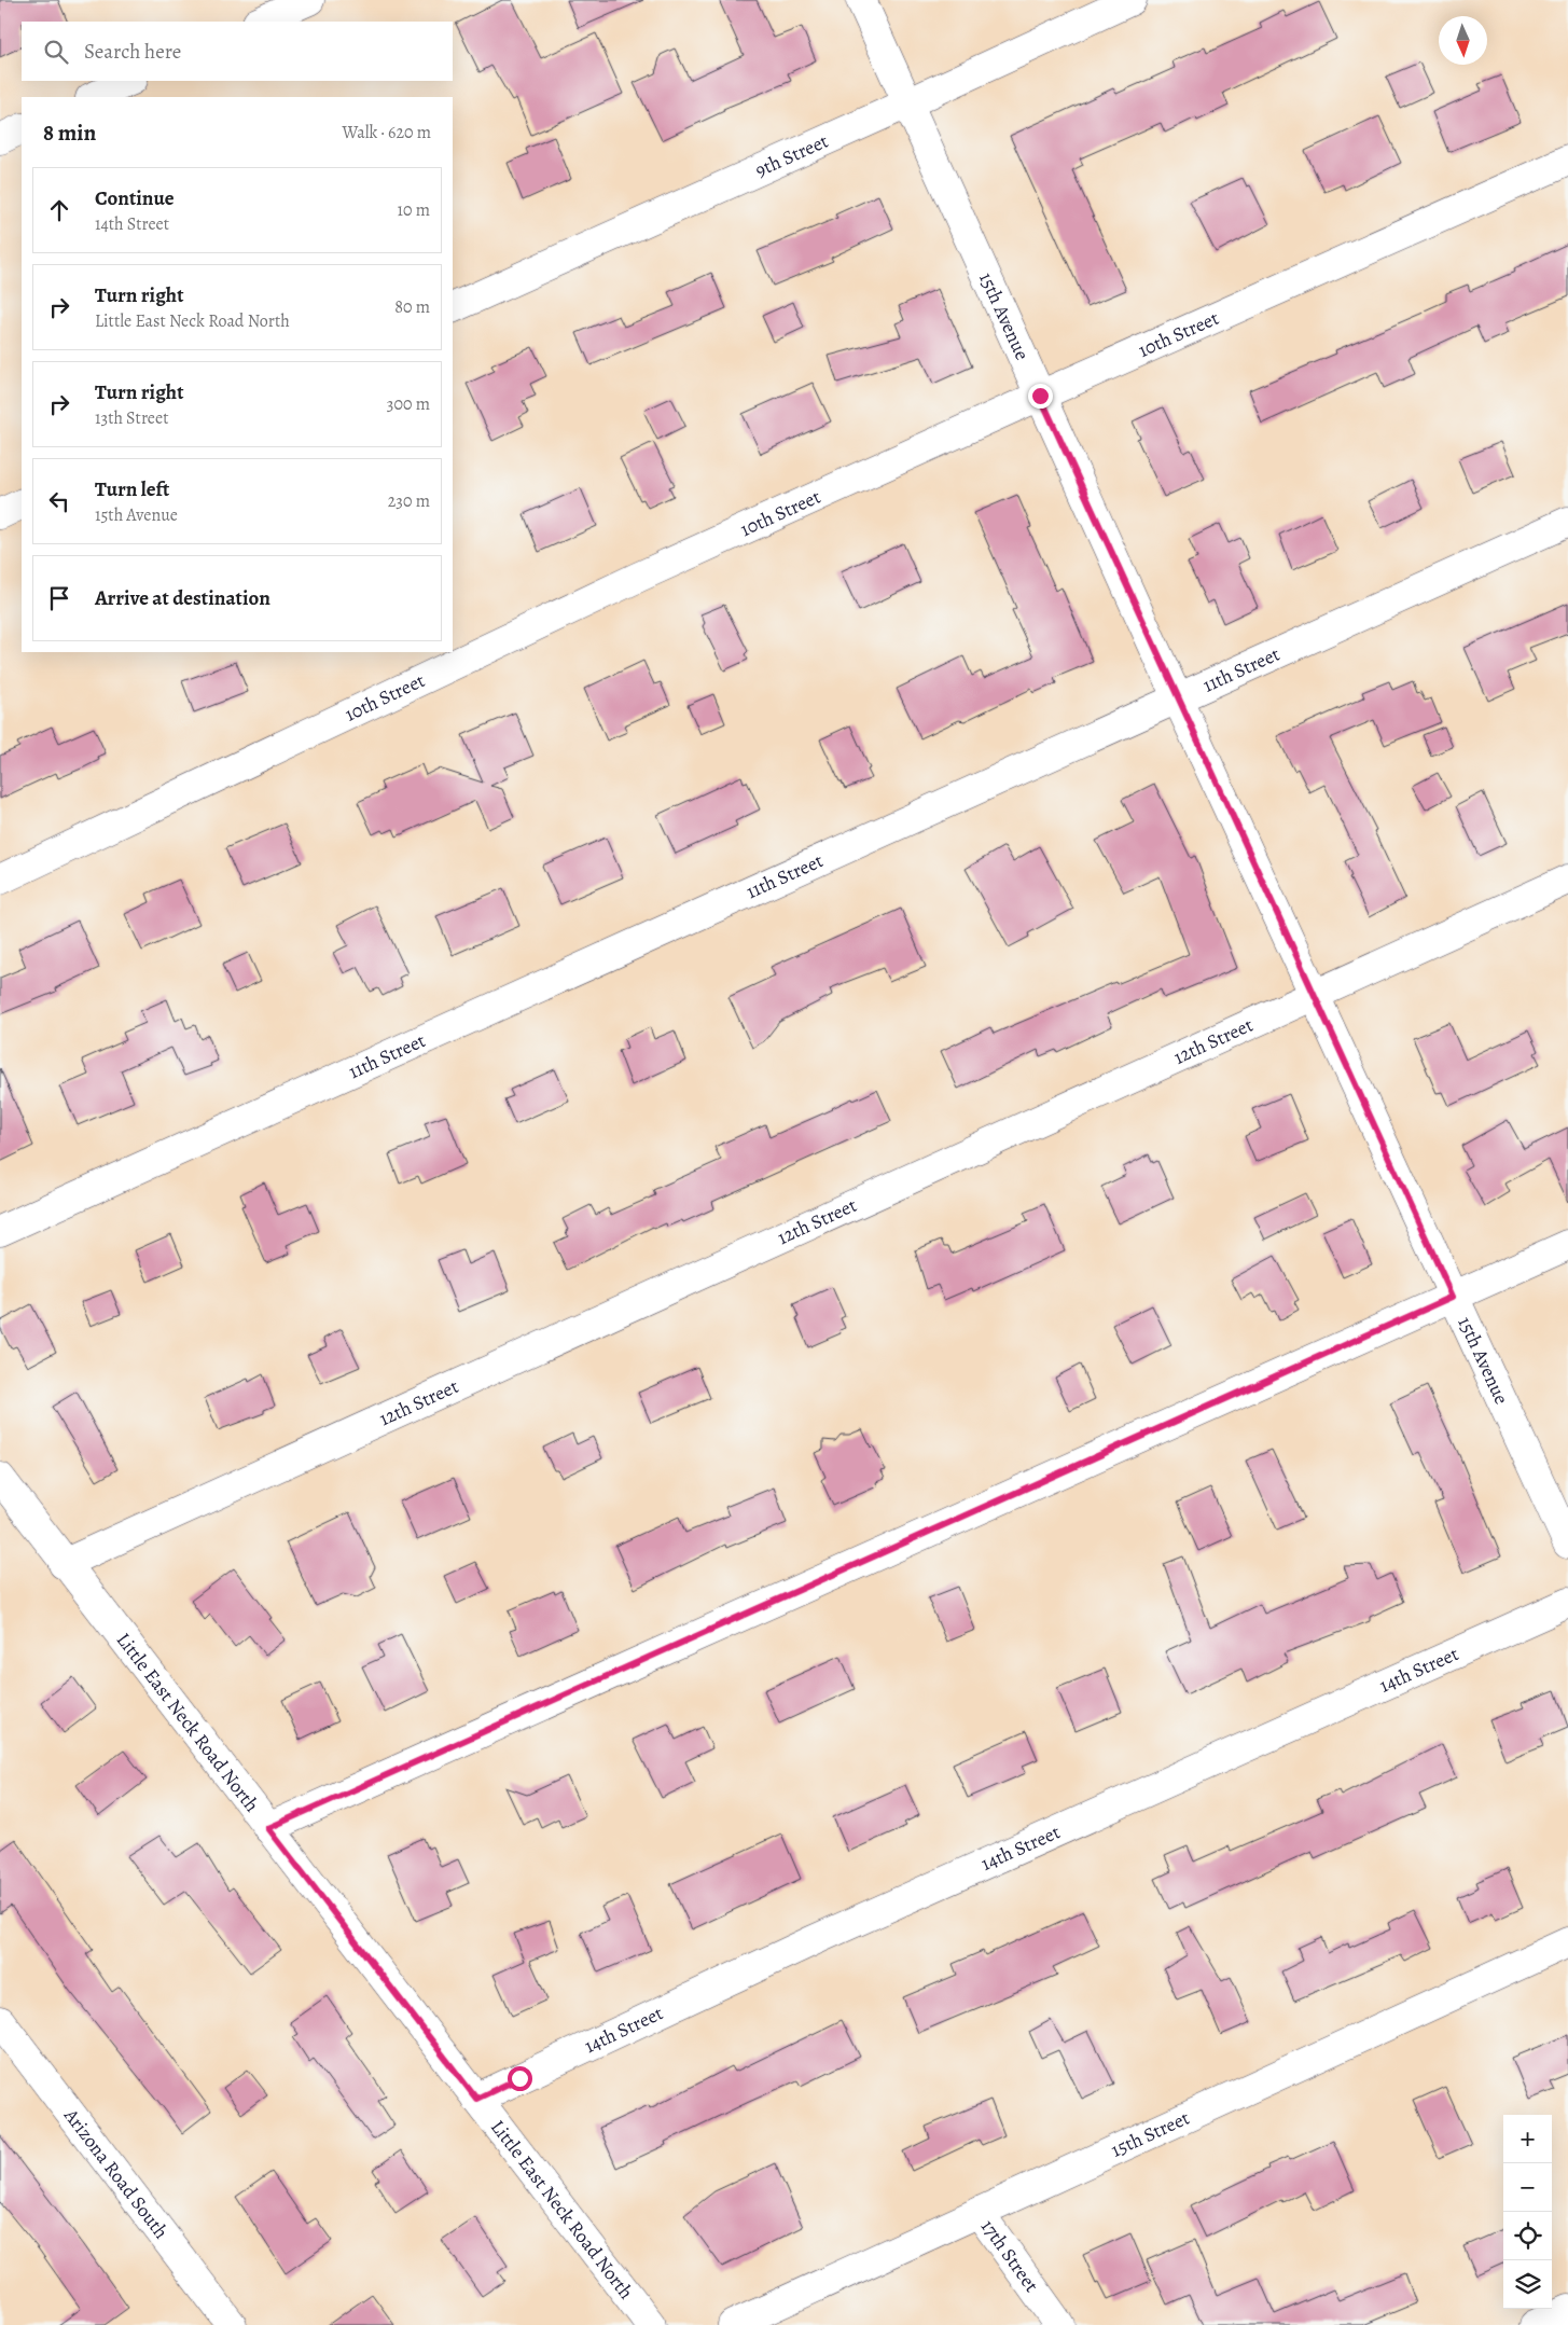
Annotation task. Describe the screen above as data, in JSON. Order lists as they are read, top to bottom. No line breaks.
{"streets":{"street":["9th Street","15th Avenue","10th Street","11th Street","12th Street","14th Street","Little East Neck Road North","15th Street","Arizona Road South","17th Street"]},"crossings":[["9th Street","15th Avenue"],["15th Avenue","10th Street"],["15th Avenue","11th Street"],["15th Avenue","12th Street"],["12th Street","Little East Neck Road North"],["14th Street","Little East Neck Road North"],["15th Street","17th Street"]],"north":"bottom","page":{"search":"Search here","heading":["8 min","Walk · 620 m"],"list":[["Continue","14th Street","10 m"],["Turn right","Little East Neck Road North","80 m"],["Turn right","13th Street","300 m"],["Turn left","15th Avenue","230 m"],"Arrive at destination"],"map_buttons":["+","−"]}}
